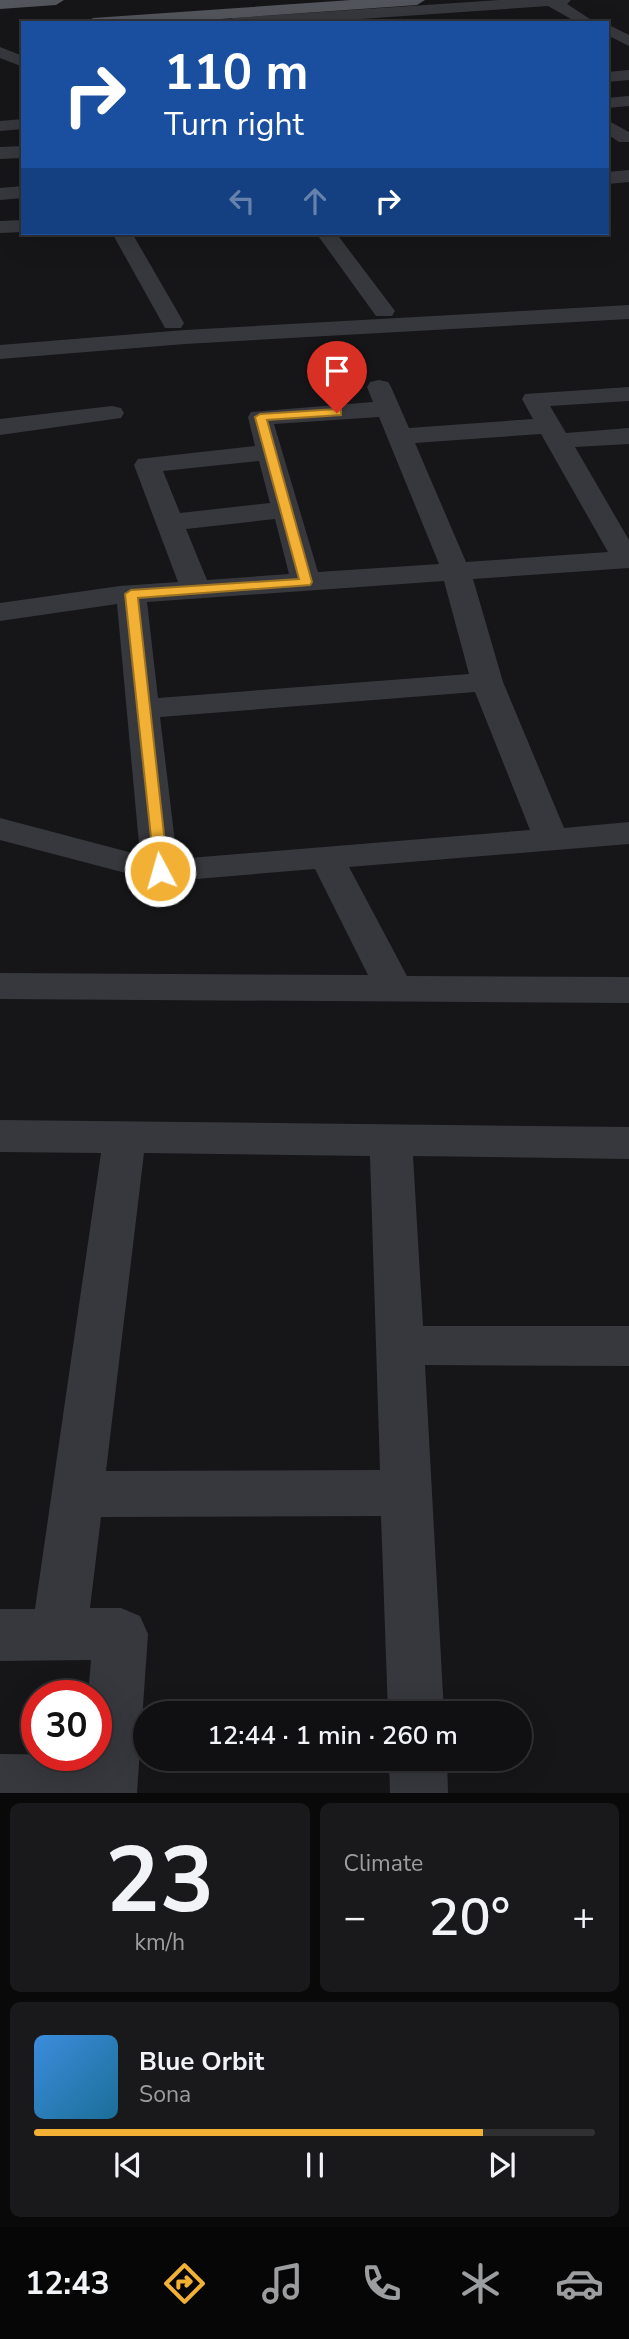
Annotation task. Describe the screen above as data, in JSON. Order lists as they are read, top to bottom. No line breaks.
{"page":{"turn":["110 m","Turn right"],"limit":"30","trip":"12:44 · 1 min · 260 m","tile":[["23","km/h"],"Climate"],"heat":["−","20°","+"],"song":["Blue Orbit","Sona"],"tabs":"12:43"}}
